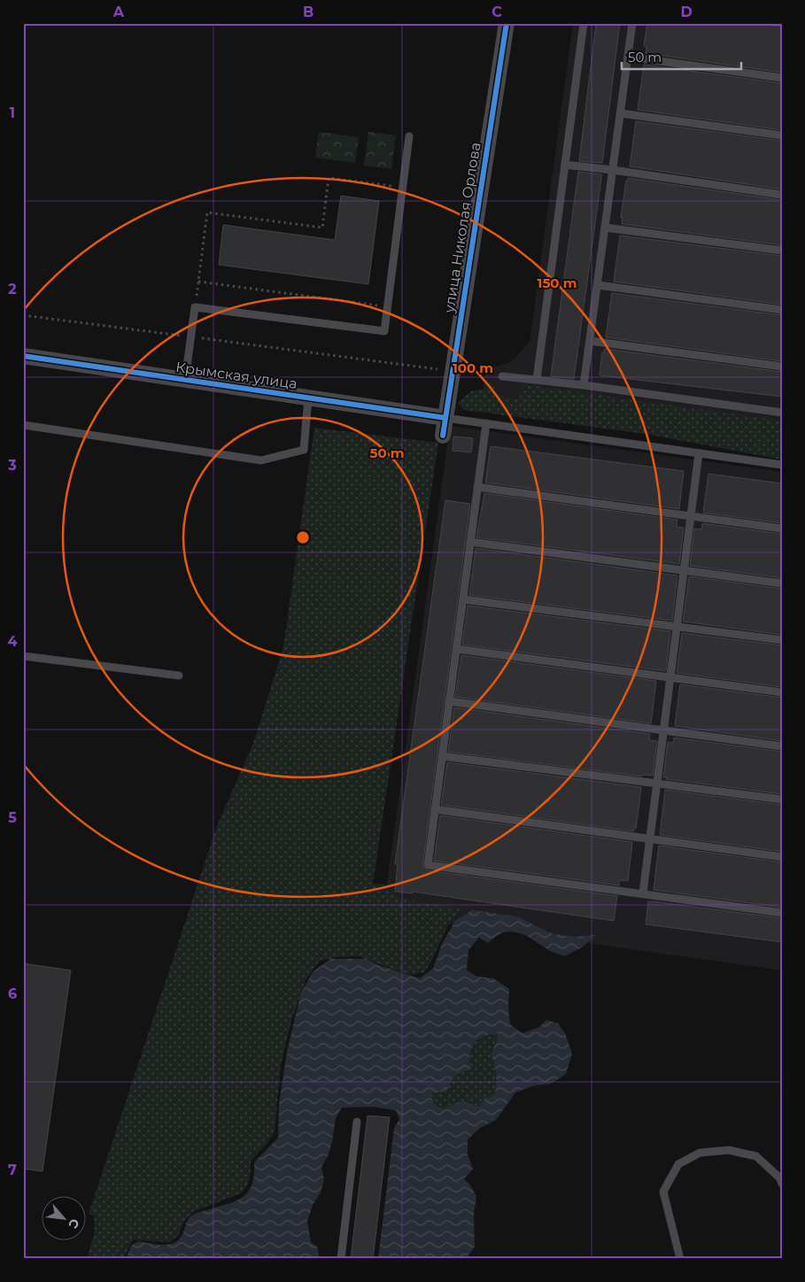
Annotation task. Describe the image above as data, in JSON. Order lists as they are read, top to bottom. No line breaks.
{"streets":{"street":["улица Николая Орлова","Крымская улица"]},"crossings":[["улица Николая Орлова","Крымская улица"]],"scale_bar":"50 m","north":"bottom right","grid":{"columns":["A","B","C","D"],"rows":["1","2","3","4","5","6","7"]},"rings":["150 m","100 m","50 m"]}
